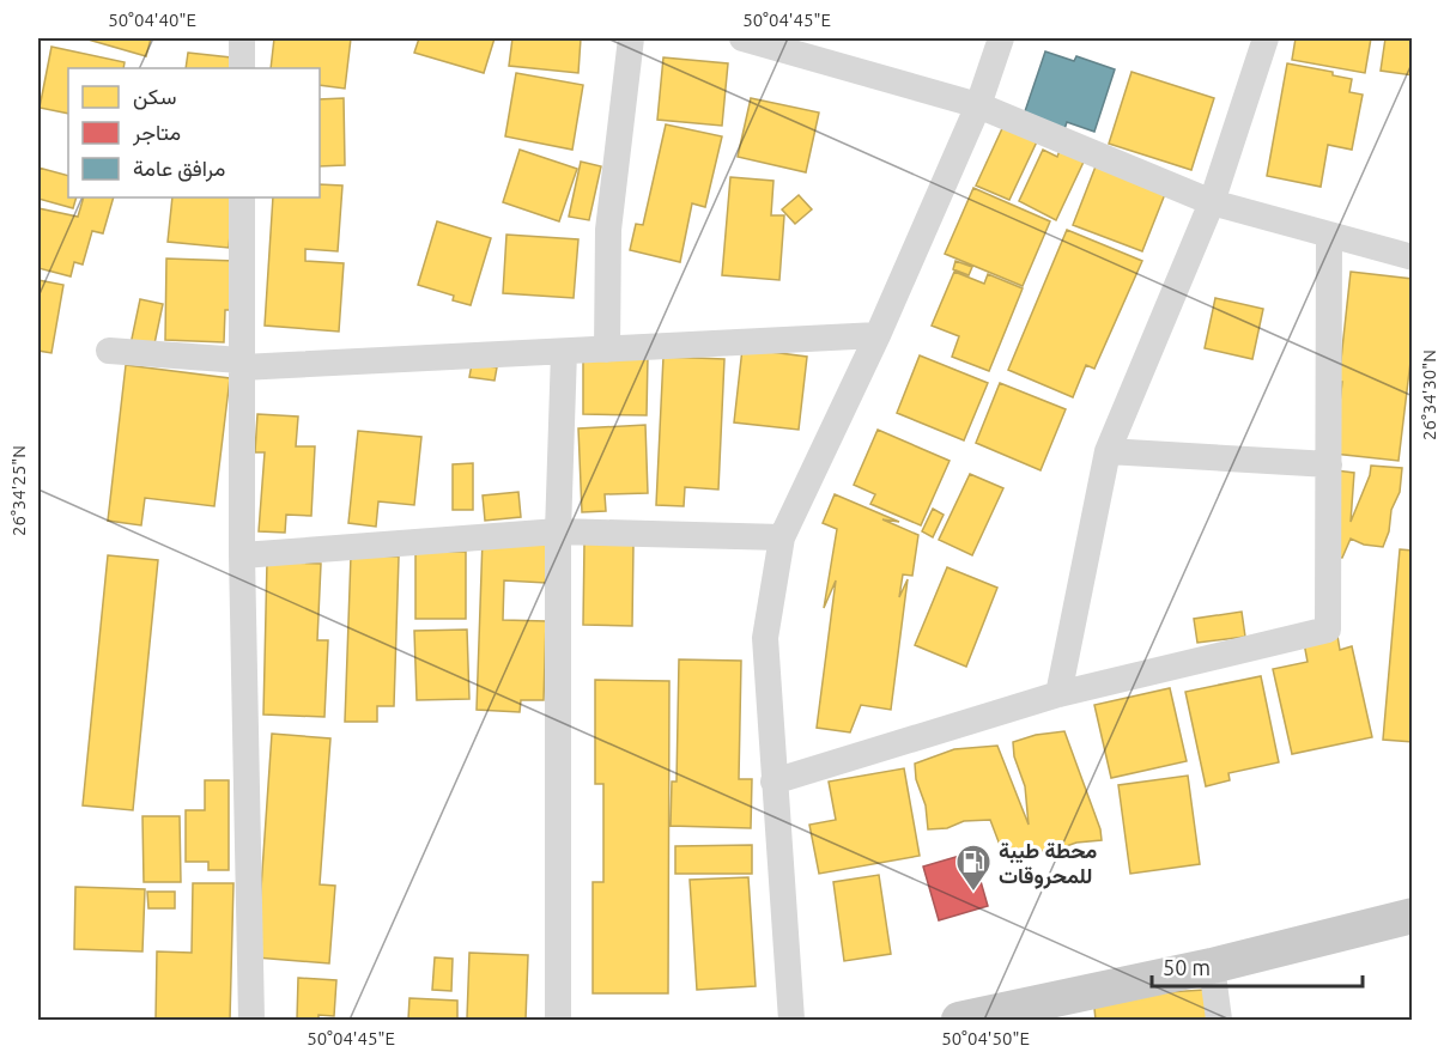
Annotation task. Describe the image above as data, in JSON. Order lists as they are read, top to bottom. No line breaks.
{"places":{"fuel station":["محطة طيبة للمحروقات"]},"legend":["سكن","متاجر","مرافق عامة"],"scale_bar":"50 m","coordinates":["50°04'40\"E","50°04'45\"E","26°34'30\"N","26°34'25\"N","50°04'50\"E"]}
